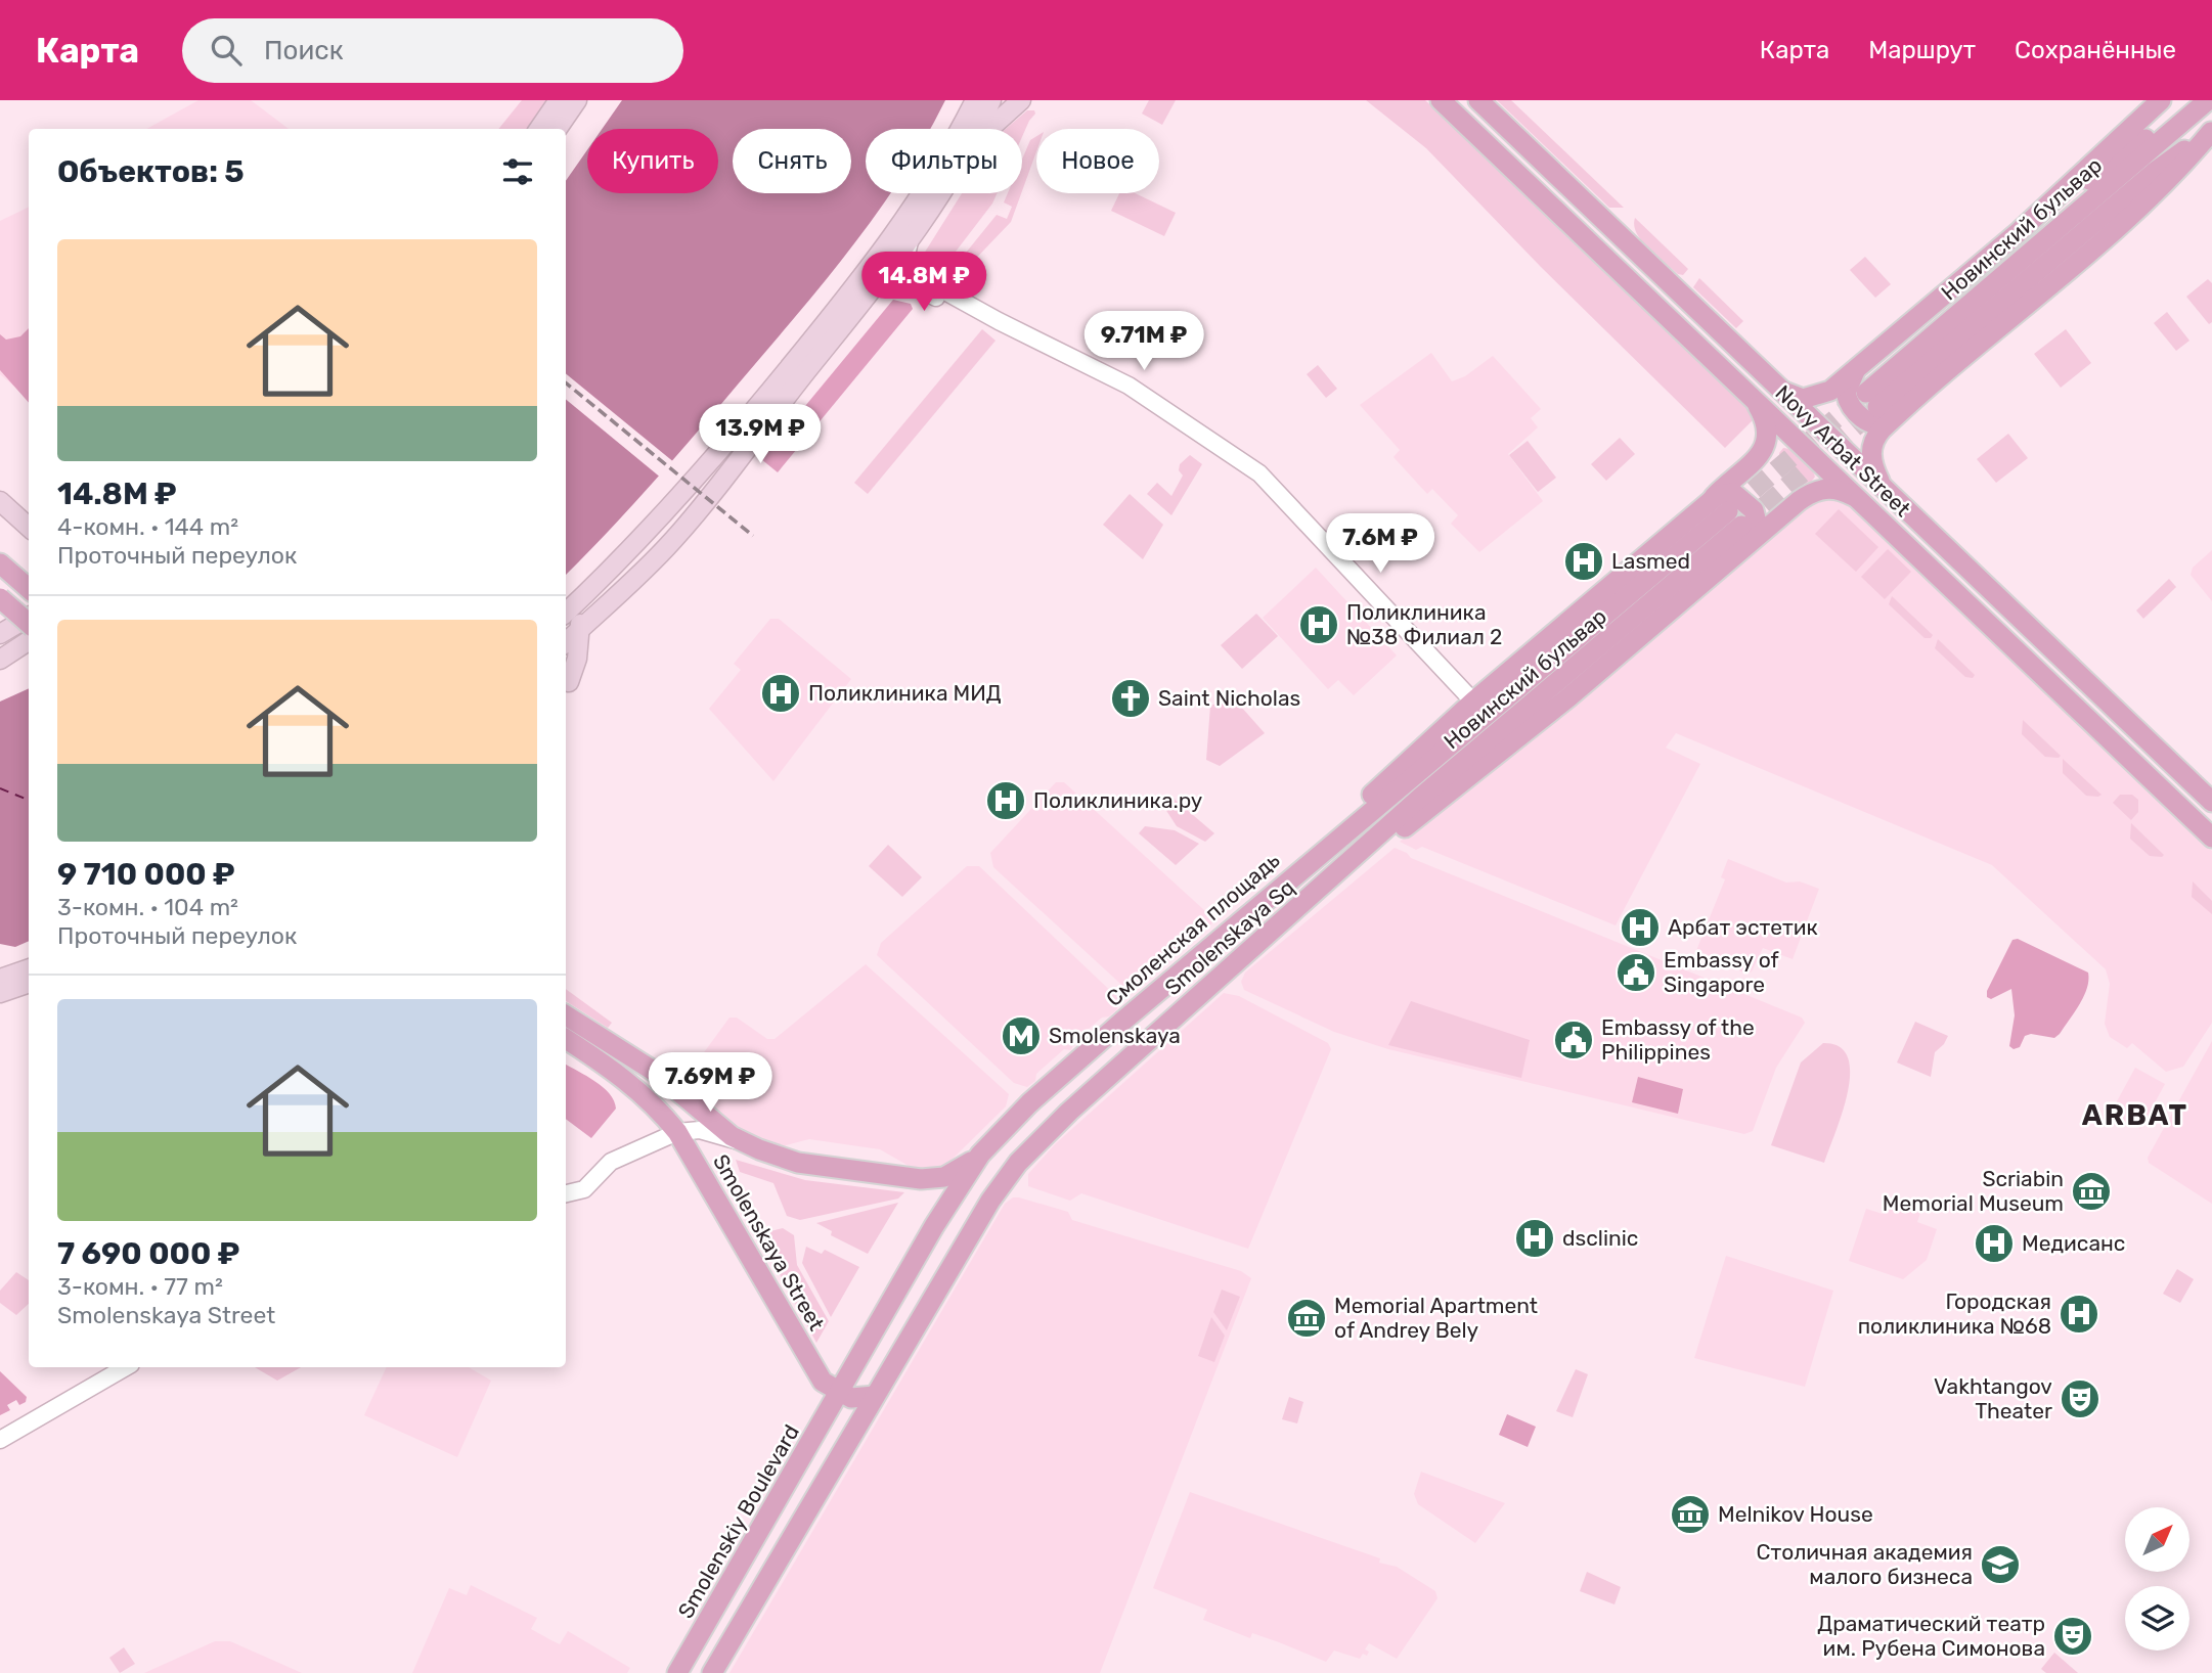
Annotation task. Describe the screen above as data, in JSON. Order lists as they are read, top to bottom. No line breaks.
{"streets":{"main road":["Новинский бульвар","Novy Arbat Street","Смоленская площадь","Smolenskaya Sq","Smolenskaya Street","Smolenskiy Boulevard"]},"crossings":[["Новинский бульвар","Смоленская площадь"],["Новинский бульвар","Smolenskaya Sq"],["Смоленская площадь","Smolenskaya Street"],["Смоленская площадь","Smolenskiy Boulevard"],["Smolenskaya Street","Smolenskiy Boulevard"]],"districts":["ARBAT"],"places":{"hospital":["Lasmed","Поликлиника №38 Филиал 2","Поликлиника МИД","Поликлиника.ру","Арбат эстетик","dsclinic","Медисанс","Городская поликлиника №68"],"church":["Saint Nicholas"],"public building":["Embassy of Singapore","Embassy of the Philippines"],"metro station":["Smolenskaya"],"museum":["Scriabin Memorial Museum","Memorial Apartment of Andrey Bely","Melnikov House"],"theatre":["Vakhtangov Theater","Драматический театр им. Рубена Симонова"],"school or university":["Столичная академия малого бизнеса"]},"north":"top right","page":{"header":"Карта","search":"Поиск","nav":["Карта","Маршрут","Сохранённые"],"chip":["Купить","Снять","Фильтры","Новое"],"heading":"Объектов: 5","list":[{"name":"14.8M ₽","note":"4-комн. · 144 m² · Проточный переулок"},{"name":"9 710 000 ₽","note":"3-комн. · 104 m² · Проточный переулок"},{"name":"7 690 000 ₽","note":"3-комн. · 77 m² · Smolenskaya Street"}],"price":["14.8M ₽","9.71M ₽","13.9M ₽","7.6M ₽","7.69M ₽"]}}
